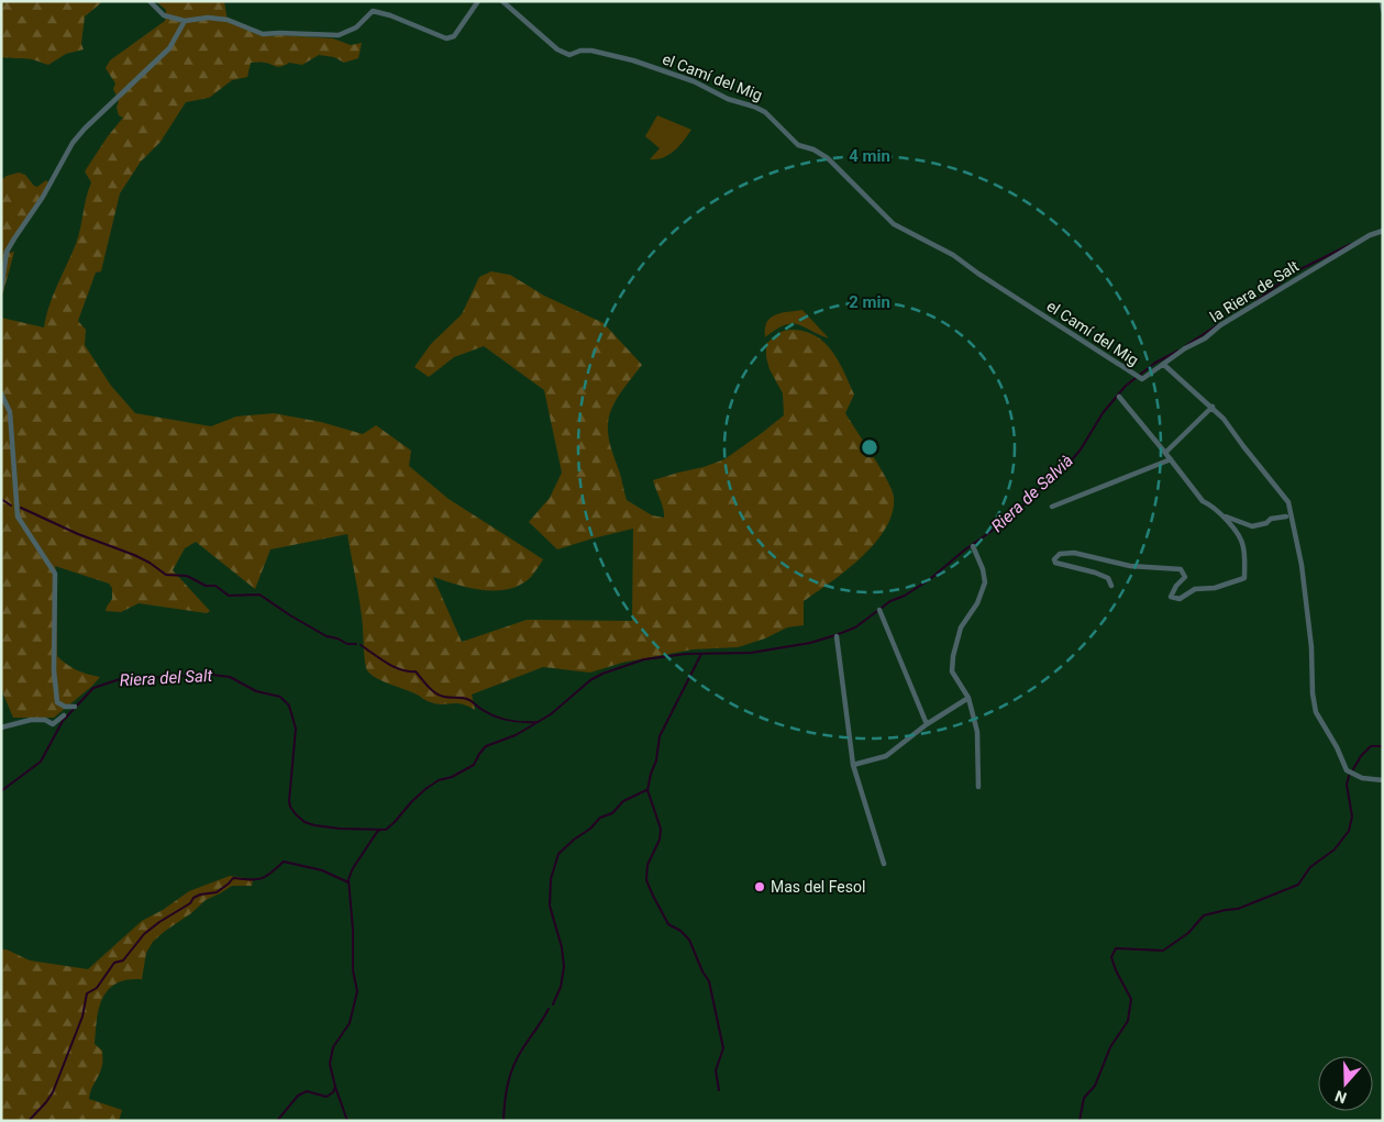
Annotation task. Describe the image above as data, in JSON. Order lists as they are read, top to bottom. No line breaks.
{"streets":{"street":["el Camí del Mig","la Riera de Salt"]},"crossings":[["el Camí del Mig","la Riera de Salt"]],"water":["Riera de Salvià","Riera del Salt"],"places":["Mas del Fesol"],"north":"bottom","rings":["4 min","2 min"]}
